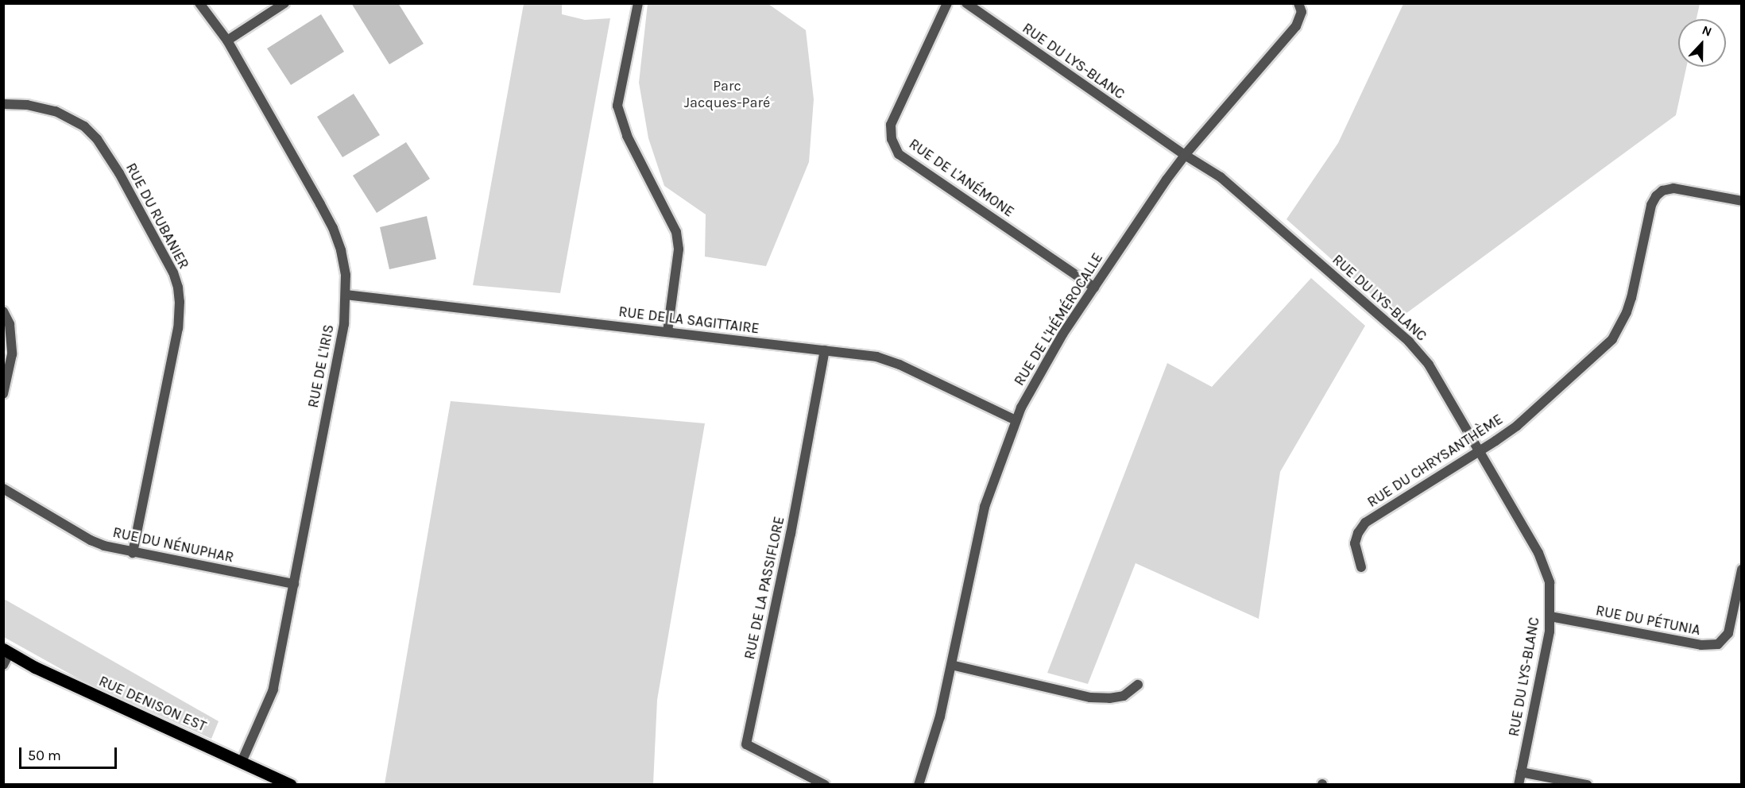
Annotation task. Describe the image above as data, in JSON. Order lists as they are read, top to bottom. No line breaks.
{"streets":{"main road":["RUE DENISON EST"],"street":["RUE DU LYS-BLANC","RUE DE L'ANÉMONE","RUE DU RUBANIER","RUE DE L'HÉMÉROCALLE","RUE DE LA SAGITTAIRE","RUE DE L'IRIS","RUE DU CHRYSANTHÈME","RUE DU NÉNUPHAR","RUE DE LA PASSIFLORE","RUE DU PÉTUNIA"]},"crossings":[["RUE DU LYS-BLANC","RUE DE L'HÉMÉROCALLE"],["RUE DU LYS-BLANC","RUE DU CHRYSANTHÈME"],["RUE DU LYS-BLANC","RUE DU PÉTUNIA"],["RUE DE L'ANÉMONE","RUE DE L'HÉMÉROCALLE"],["RUE DU RUBANIER","RUE DU NÉNUPHAR"],["RUE DE L'HÉMÉROCALLE","RUE DE LA SAGITTAIRE"],["RUE DE LA SAGITTAIRE","RUE DE L'IRIS"],["RUE DE LA SAGITTAIRE","RUE DE LA PASSIFLORE"],["RUE DE L'IRIS","RUE DU NÉNUPHAR"],["RUE DE L'IRIS","RUE DENISON EST"]],"parks":["Parc Jacques-Paré"],"scale_bar":"50 m","north":"top"}
